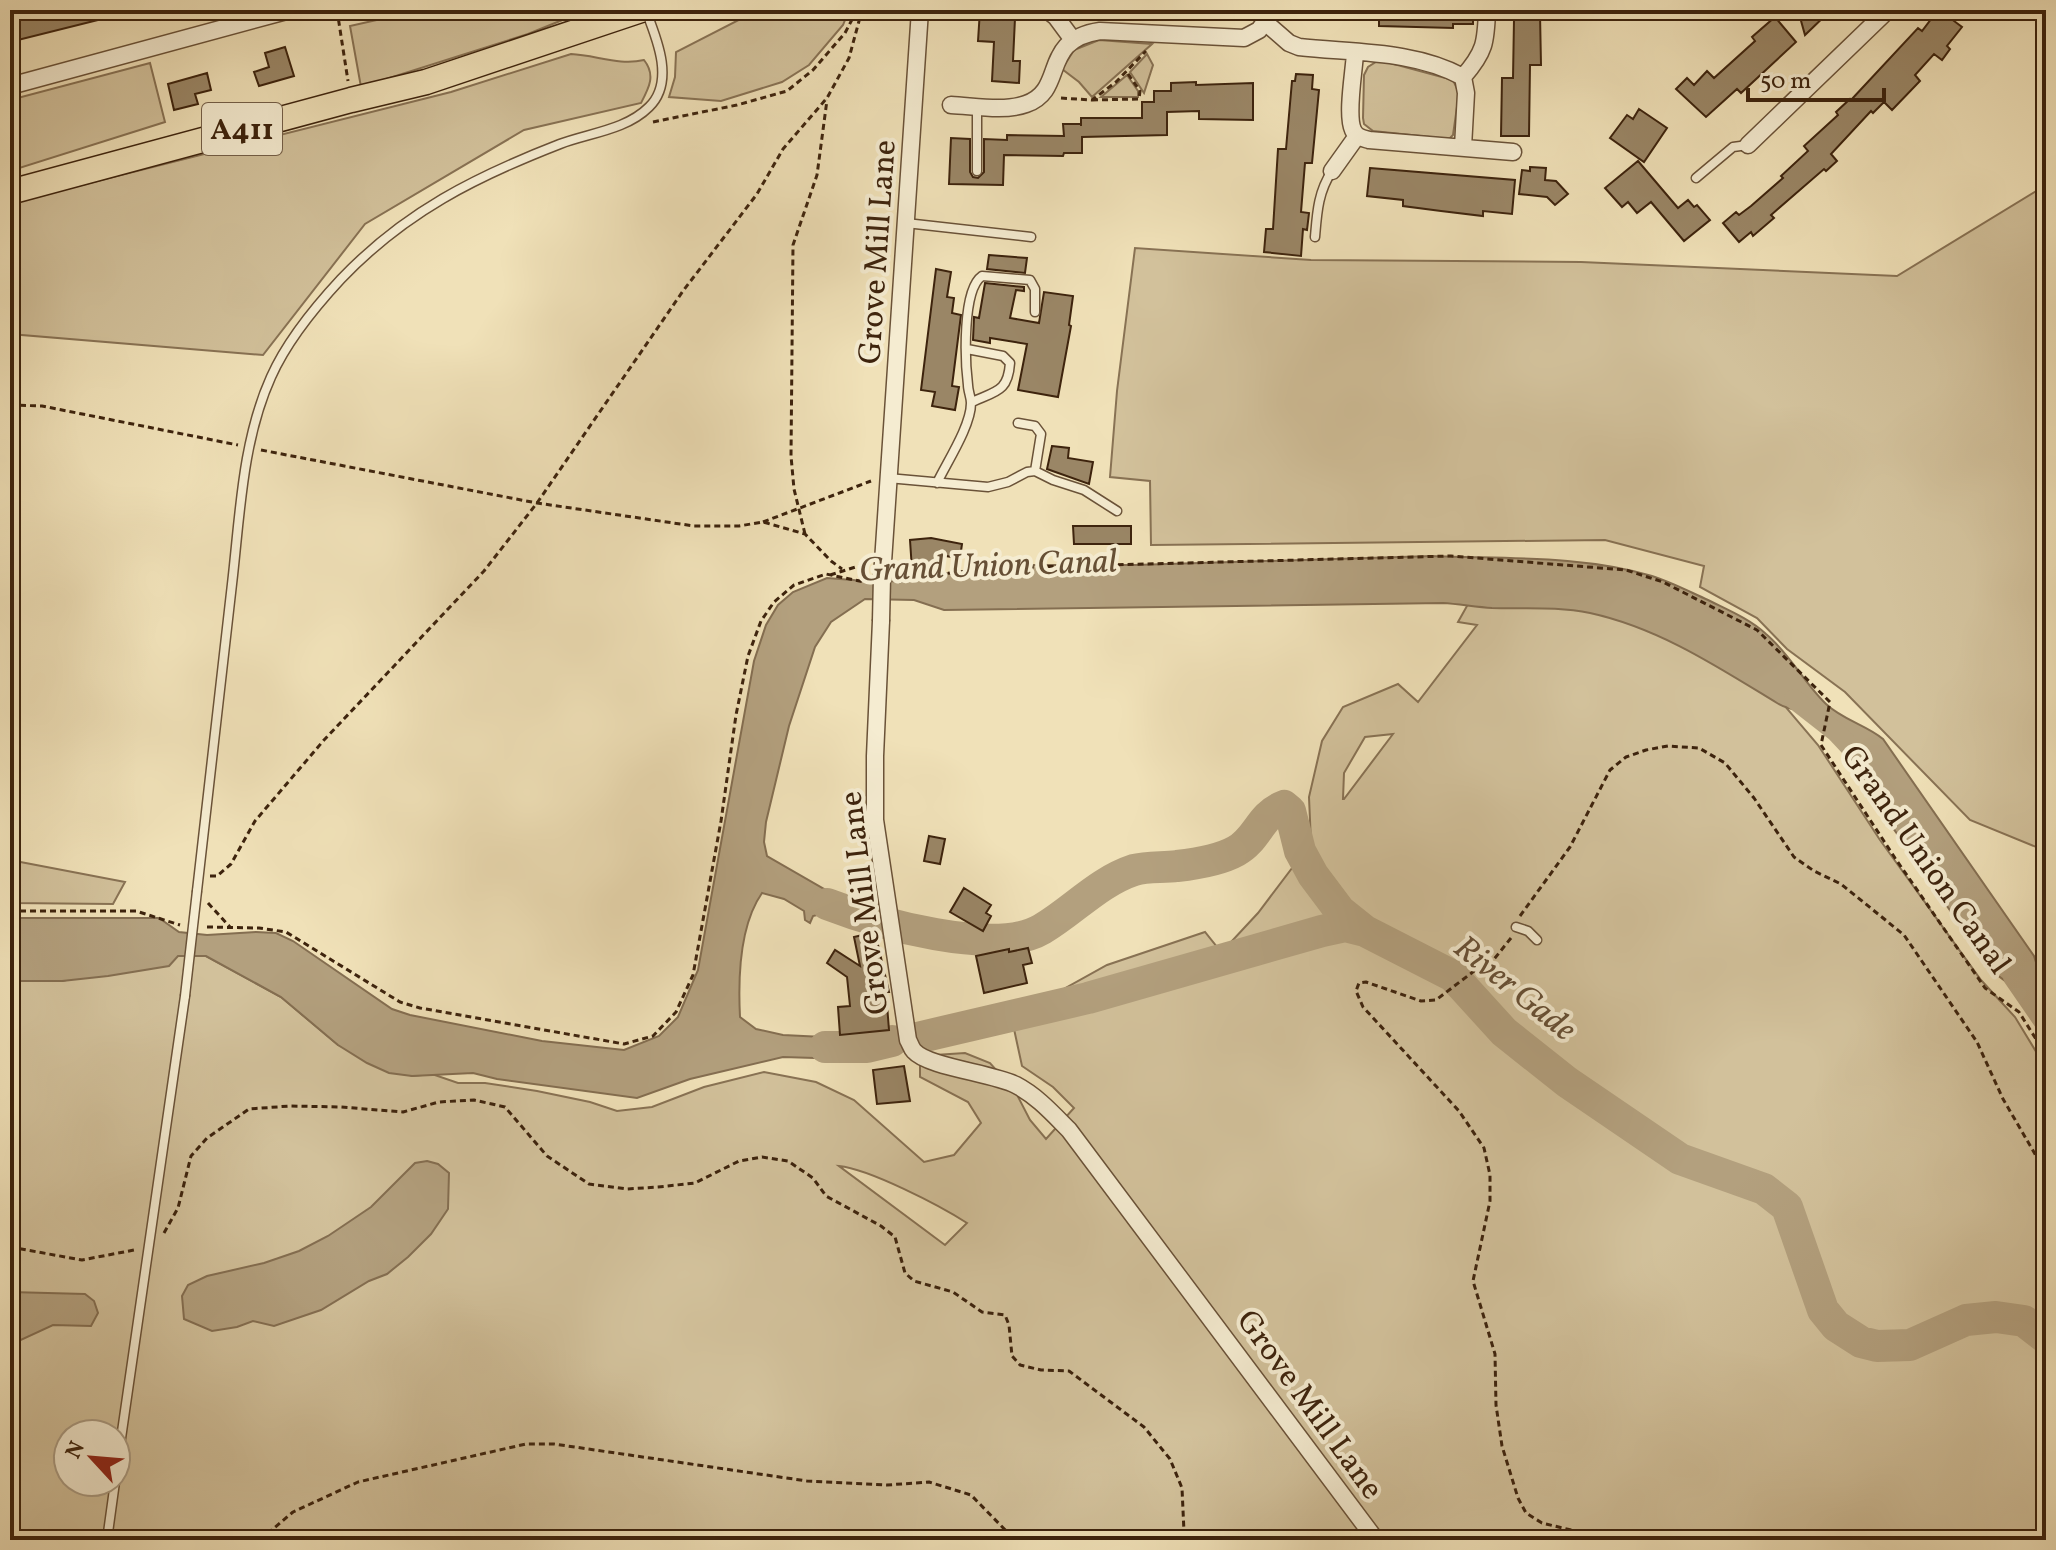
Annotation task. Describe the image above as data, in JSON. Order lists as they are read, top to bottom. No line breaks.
{"streets":{"main road":["A411"],"street":["Grove Mill Lane"],"path":["Grand Union Canal"]},"crossings":[["Grove Mill Lane","Grand Union Canal"]],"water":["Grand Union Canal","River Gade"],"scale_bar":"50 m","north":"top left"}
